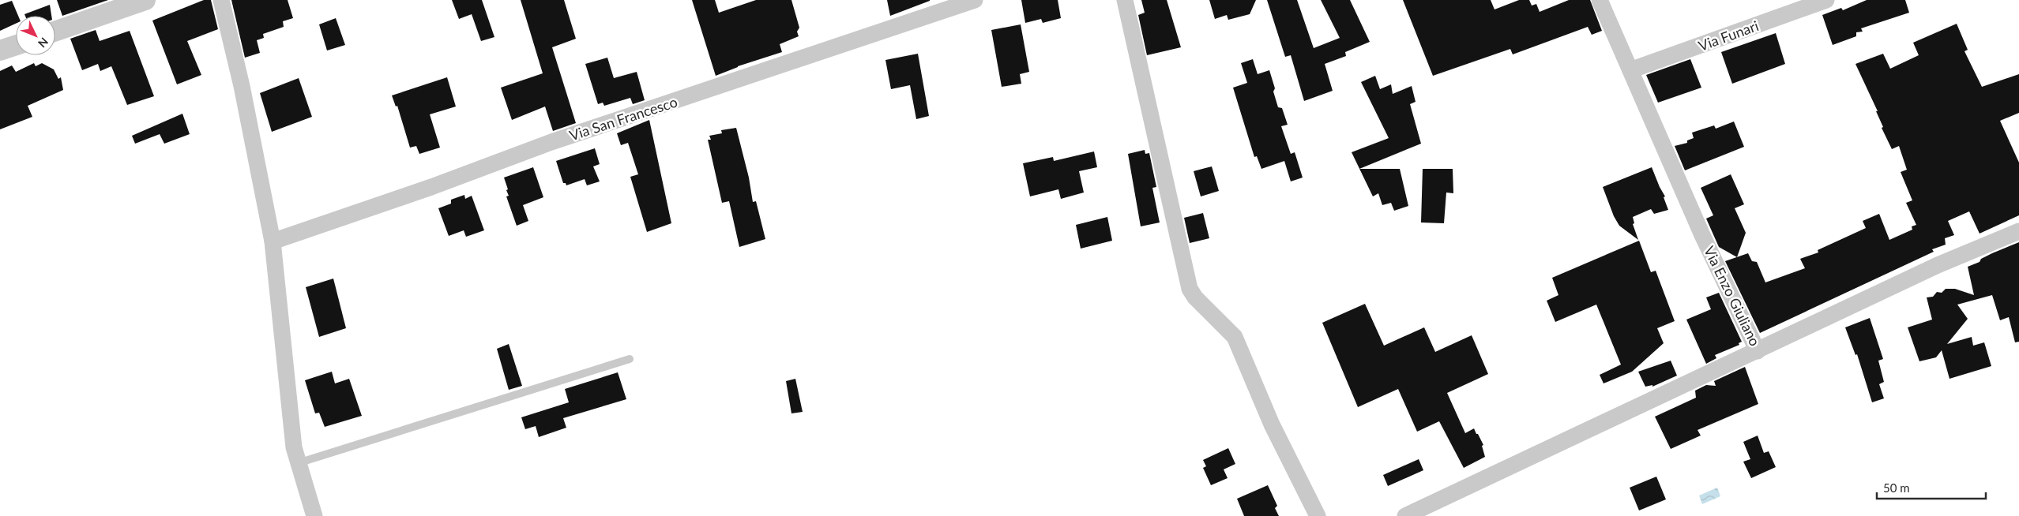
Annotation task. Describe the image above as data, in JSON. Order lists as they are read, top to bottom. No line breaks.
{"streets":{"street":["Via Funari","Via San Francesco","Via Enzo Giuliano"]},"crossings":[["Via Funari","Via Enzo Giuliano"]],"scale_bar":"50 m","north":"bottom right"}
